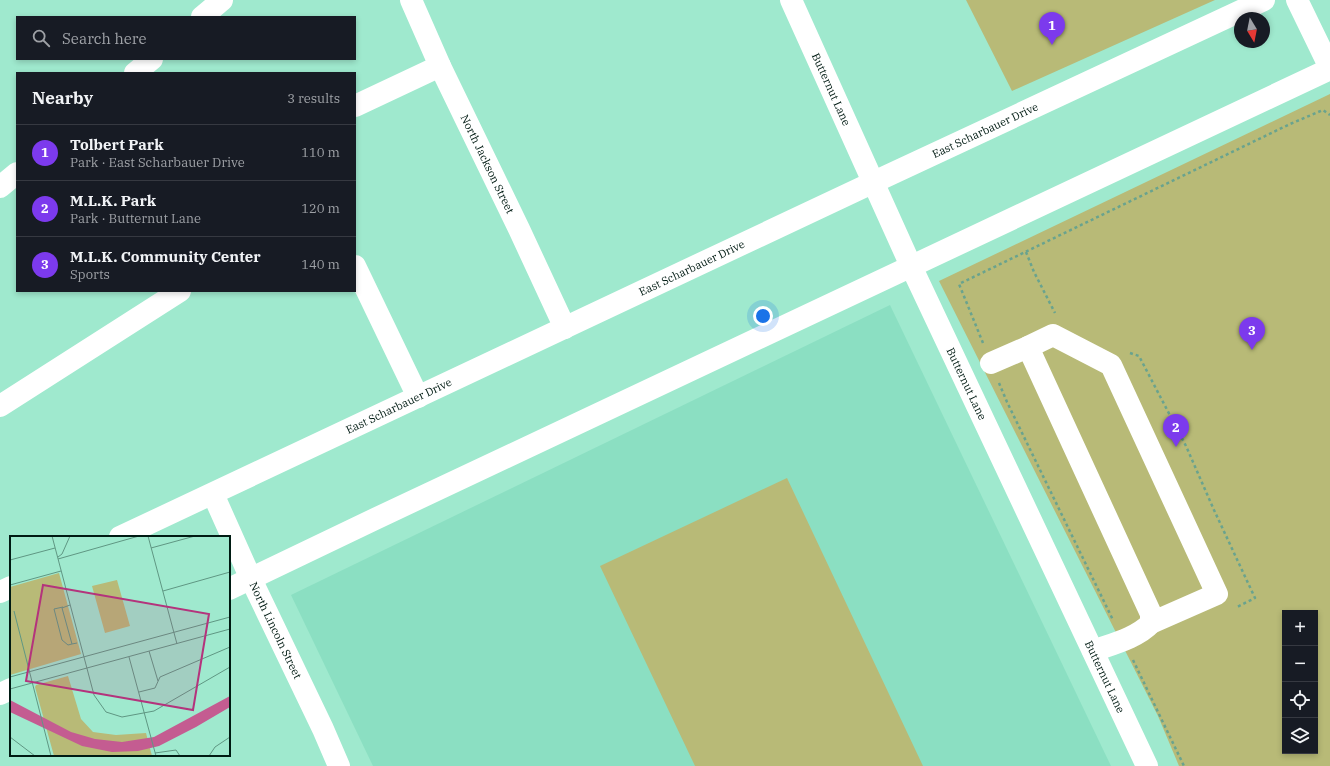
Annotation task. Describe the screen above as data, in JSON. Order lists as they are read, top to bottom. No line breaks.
{"streets":{"main road":["Butternut Lane","East Scharbauer Drive","North Jackson Street","North Lincoln Street"]},"crossings":[["Butternut Lane","East Scharbauer Drive"],["East Scharbauer Drive","North Jackson Street"],["East Scharbauer Drive","North Lincoln Street"]],"north":"bottom","page":{"pins":["1","3","2"],"search":"Search here","heading":["Nearby","3 results"],"list":[{"mark":"1","name":"Tolbert Park","note":"Park · East Scharbauer Drive","value":"110 m"},{"mark":"2","name":"M.L.K. Park","note":"Park · Butternut Lane","value":"120 m"},{"mark":"3","name":"M.L.K. Community Center","note":"Sports","value":"140 m"}],"map_buttons":["+","−"]}}
